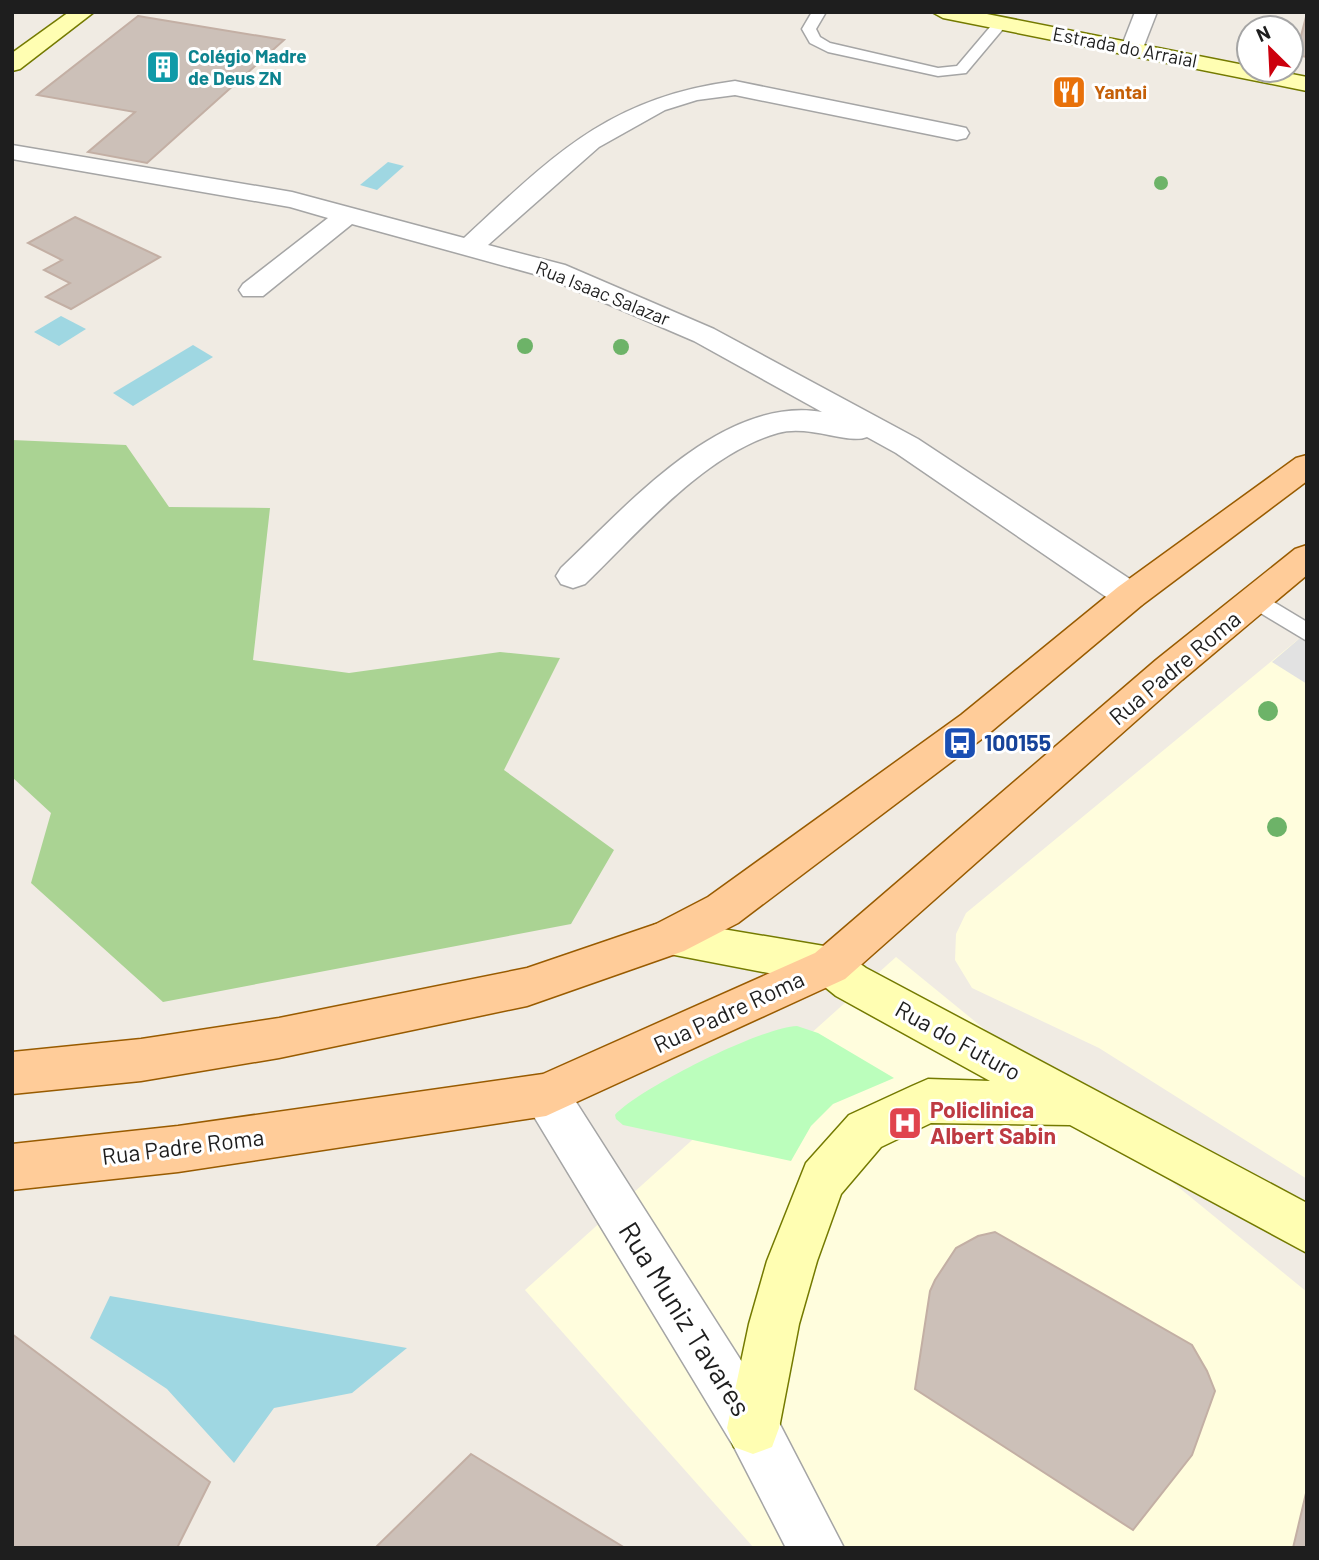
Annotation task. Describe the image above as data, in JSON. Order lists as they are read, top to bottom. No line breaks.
{"streets":{"main road":["Rua Padre Roma"],"street":["Estrada do Arraial","Rua Isaac Salazar","Rua do Futuro","Rua Muniz Tavares"]},"crossings":[["Rua Padre Roma","Rua do Futuro"],["Rua Padre Roma","Rua Muniz Tavares"]],"places":{"building":["Colégio Madre de Deus ZN"],"restaurant":["Yantai"],"bus stop":["100155"],"hospital":["Policlinica Albert Sabin"]},"north":"top left"}
